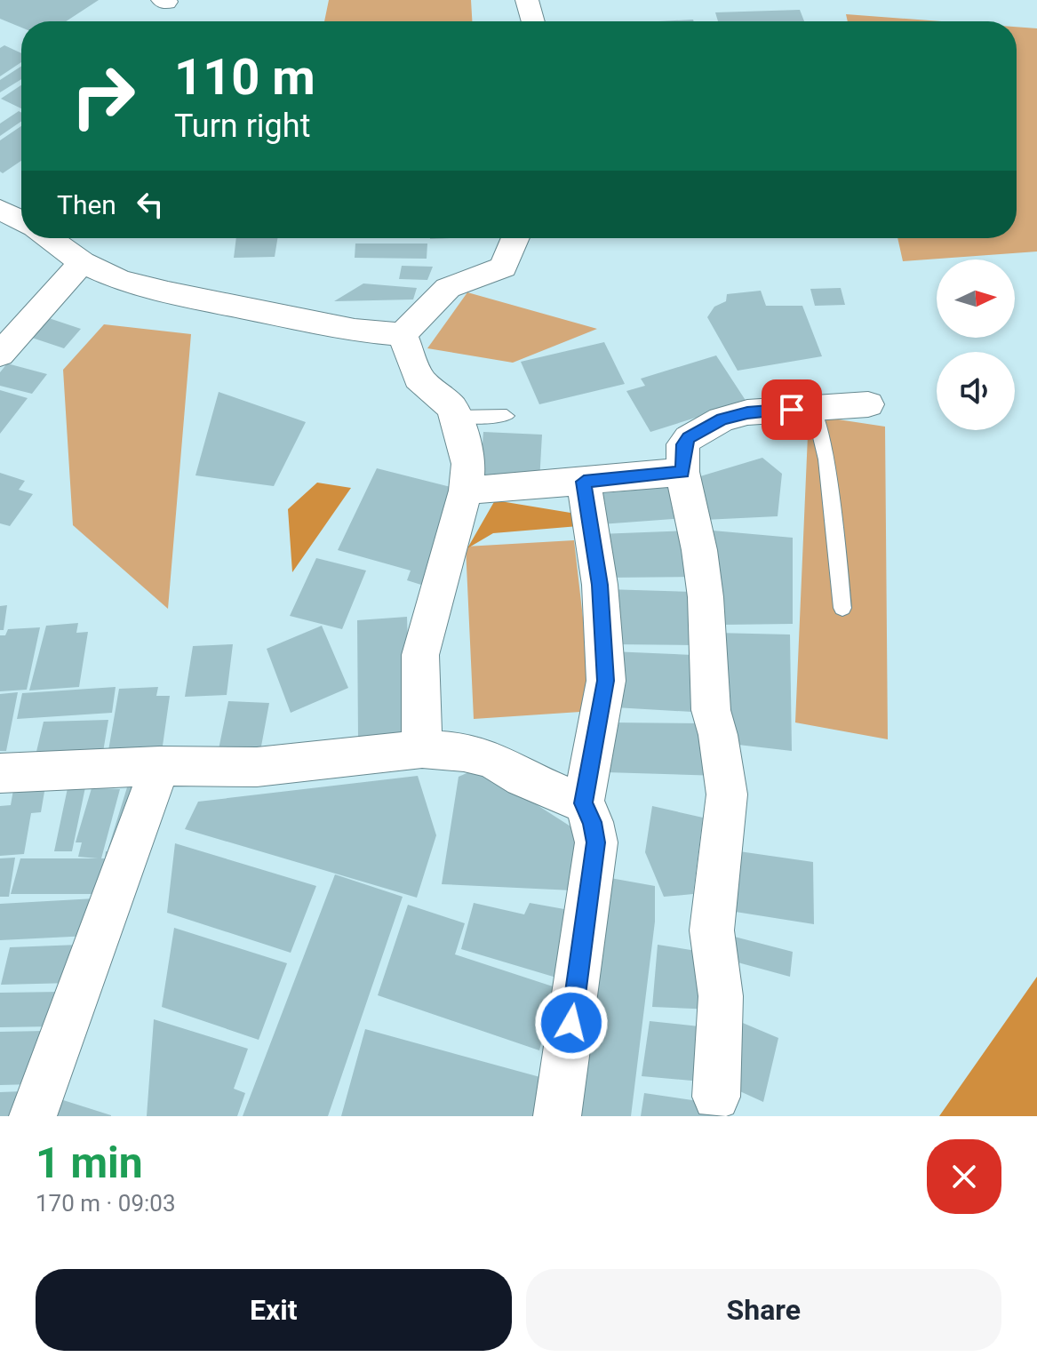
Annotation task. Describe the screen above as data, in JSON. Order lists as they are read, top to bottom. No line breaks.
{"north":"right","page":{"turn":["110 m","Turn right"],"then":"Then","heading":["1 min","170 m · 09:03"],"buttons":["Exit","Share"]}}
